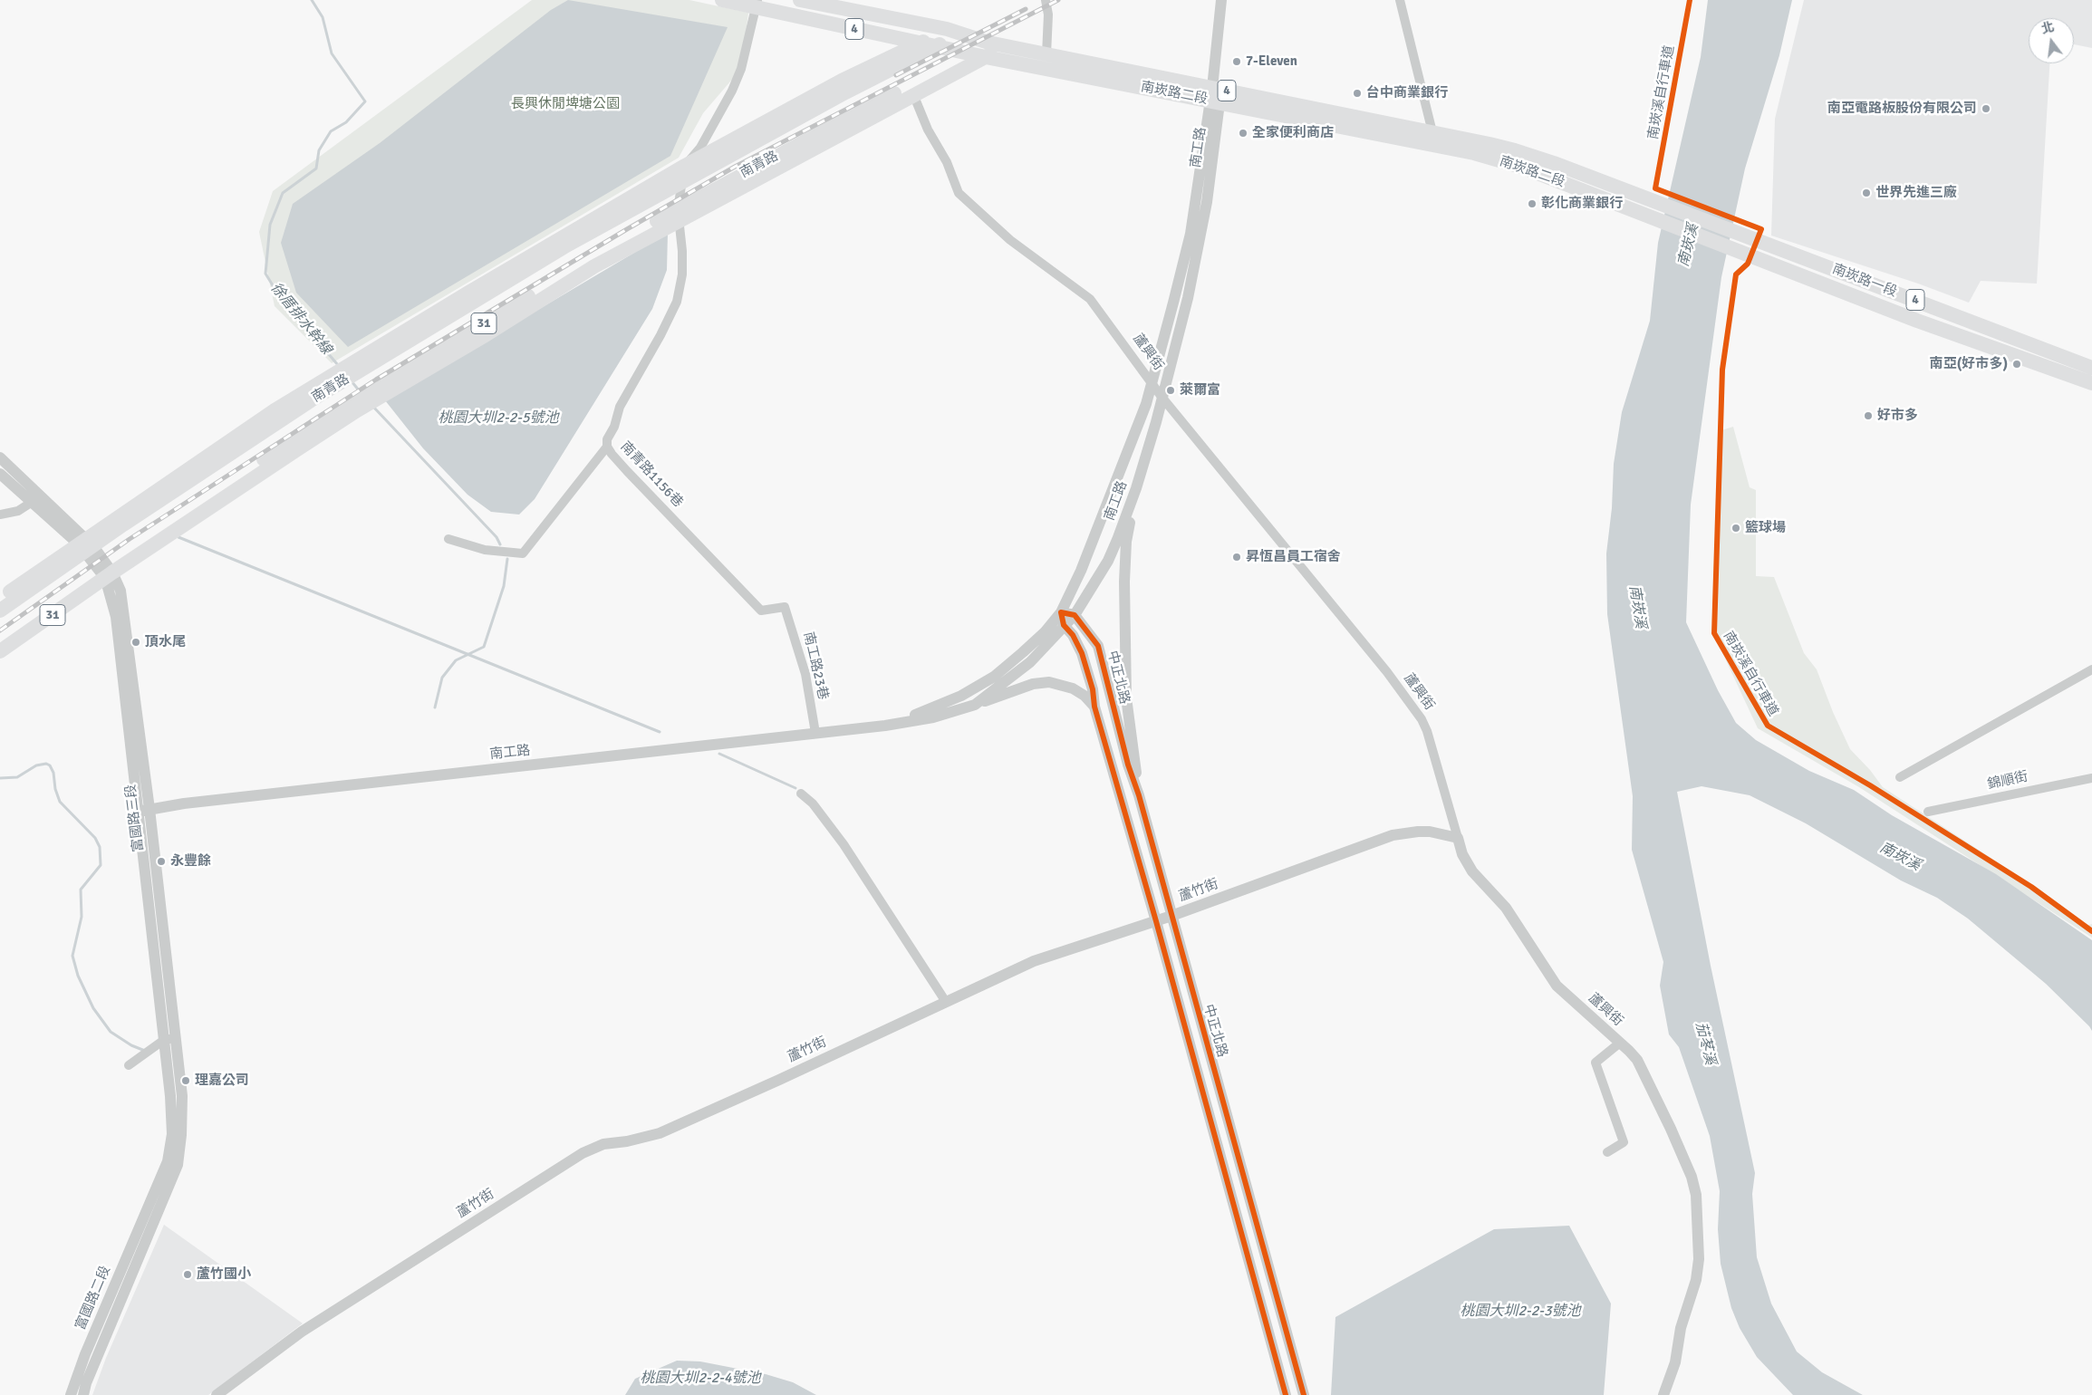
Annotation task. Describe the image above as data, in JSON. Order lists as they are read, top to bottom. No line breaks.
{"streets":{"main road":["4","南崁路二段","南青路","南崁路一段","31"],"street":["南工路","蘆興街","南青路1156巷","南工路23巷","中正北路","錦順街","富國路三段","蘆竹街","富國路二段"],"cycle path":["南崁溪自行車道"]},"crossings":[["南崁路二段","南工路"],["南崁路二段","南青路"],["南崁路二段","南崁路一段"],["南崁路二段","31"],["南工路","蘆興街"],["南工路","南工路23巷"],["南工路","中正北路"],["南工路","富國路三段"],["南青路","31"],["南青路","南青路1156巷"],["南青路","富國路三段"],["31","蘆興街"],["31","南青路1156巷"],["31","富國路三段"],["蘆興街","蘆竹街"],["南青路1156巷","南工路23巷"],["中正北路","蘆竹街"],["富國路三段","富國路二段"]],"water":["南崁溪","徐厝排水幹線","桃園大圳2-2-5號池","茄苳溪","桃園大圳2-2-3號池","桃園大圳2-2-4號池"],"parks":["長興休閒埤塘公園"],"places":["7-Eleven","台中商業銀行","南亞電路板股份有限公司","全家便利商店","世界先進三廠","彰化商業銀行","南亞(好市多)","萊爾富","好市多","籃球場","昇恆昌員工宿舍","頂水尾","永豐餘","理嘉公司","蘆竹國小"],"north":"top"}
